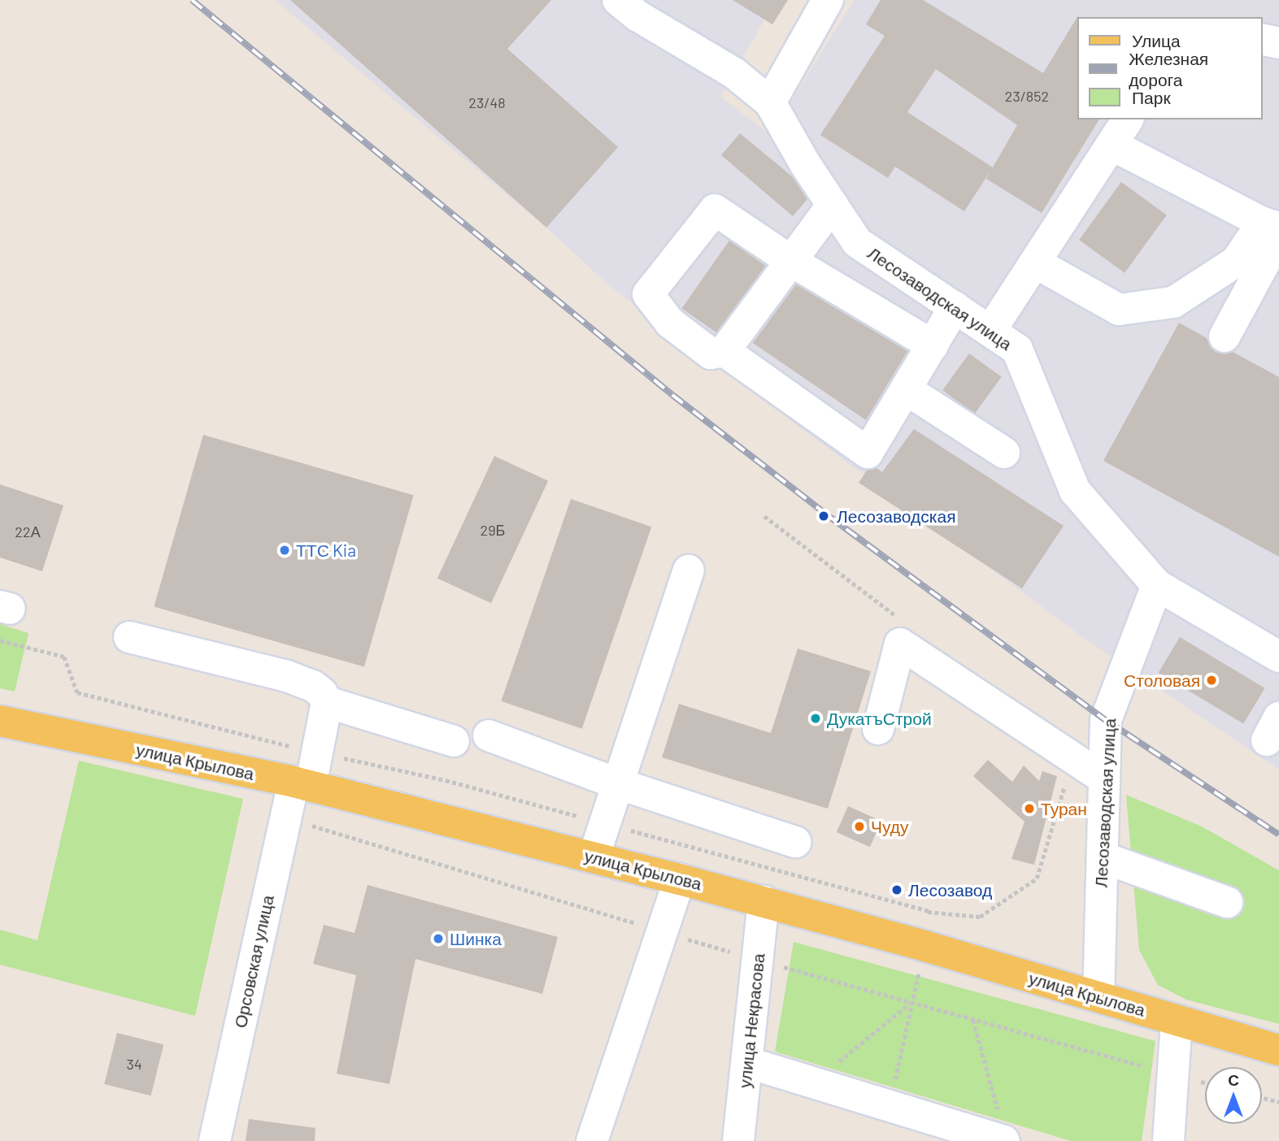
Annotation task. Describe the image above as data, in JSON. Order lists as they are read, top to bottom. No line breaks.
{"streets":{"main road":["улица Крылова"],"street":["Лесозаводская улица","Орсовская улица","улица Некрасова"]},"crossings":[["Лесозаводская улица","улица Крылова"],["улица Крылова","Орсовская улица"],["улица Крылова","улица Некрасова"]],"places":["Лесозаводская","ТТС Kia","Столовая","ДукатъСтрой","Туран","Чуду","Лесозавод","Шинка"],"house_numbers":["23/852","23/48","29Б","22А","34"],"legend":["Улица","Железная дорога","Парк"],"north":"top"}
